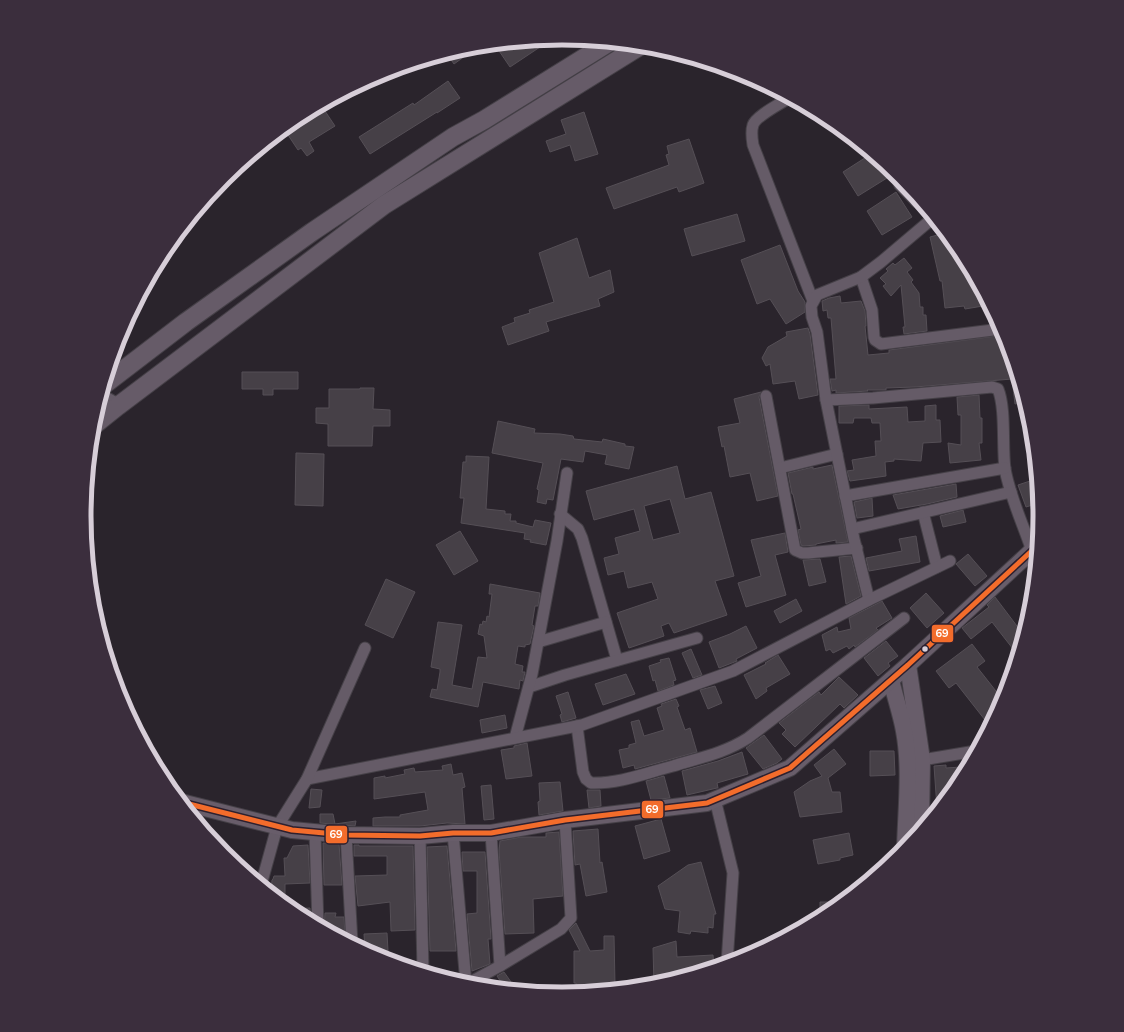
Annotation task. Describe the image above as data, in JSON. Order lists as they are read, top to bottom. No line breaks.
{"lines":["transit line 69"]}
